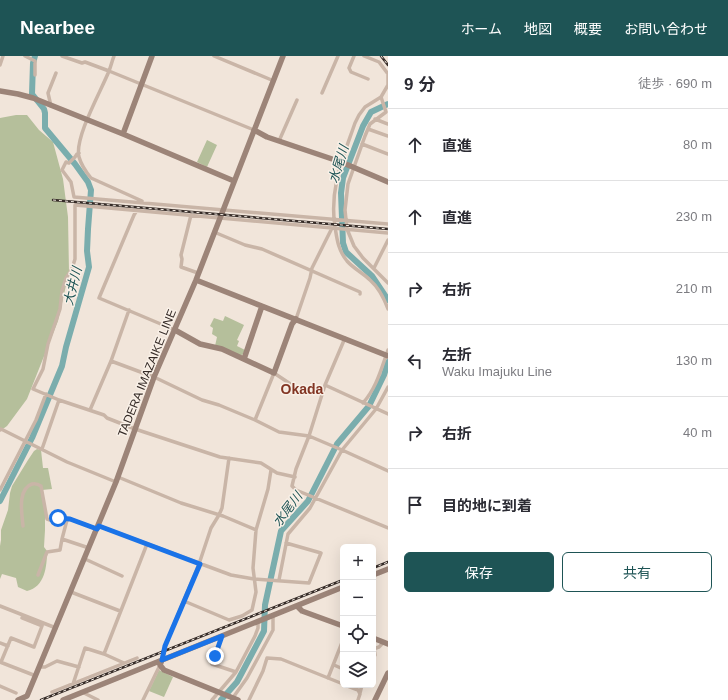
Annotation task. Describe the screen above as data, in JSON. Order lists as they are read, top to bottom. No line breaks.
{"streets":{"street":["TADERA IMAZAIKE LINE"]},"districts":["Okada"],"water":["水尾川","大井川"],"page":{"header":"Nearbee","nav":["ホーム","地図","概要","お問い合わせ"],"heading":["9 分","徒歩 · 690 m"],"list":[["直進","80 m"],["直進","230 m"],["右折","210 m"],["左折","Waku Imajuku Line","130 m"],["右折","40 m"],"目的地に到着"],"buttons":["保存","共有"],"map_buttons":["+","−"]}}
